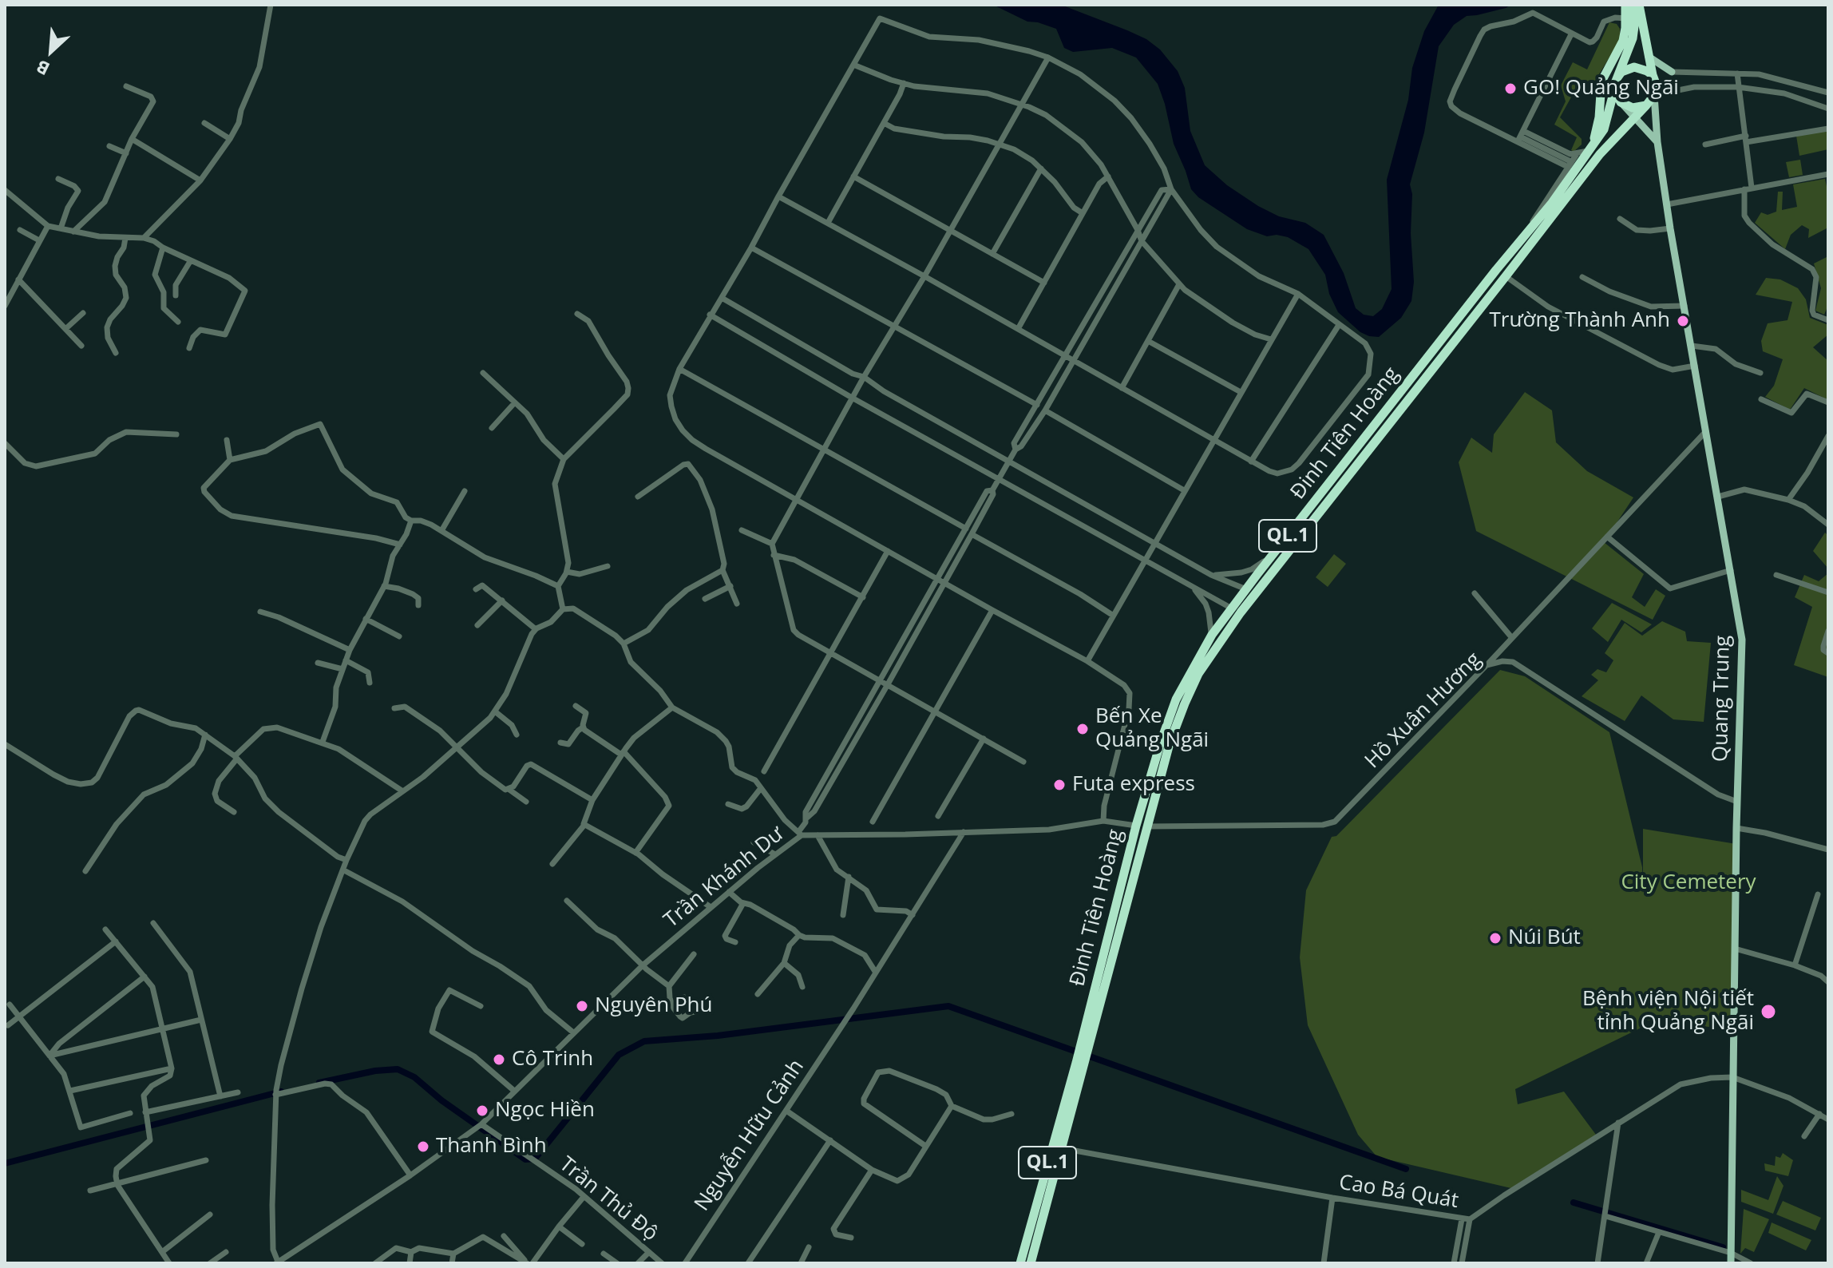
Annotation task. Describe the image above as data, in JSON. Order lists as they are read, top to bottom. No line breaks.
{"streets":{"highway":["Đinh Tiên Hoàng","QL.1"],"main road":["Quang Trung"],"street":["Hồ Xuân Hương","Trần Khánh Dư","Nguyễn Hữu Cảnh","Cao Bá Quát","Trần Thủ Độ"]},"crossings":[["Đinh Tiên Hoàng","QL.1"],["Đinh Tiên Hoàng","Quang Trung"],["Đinh Tiên Hoàng","Hồ Xuân Hương"],["Đinh Tiên Hoàng","Trần Khánh Dư"],["Đinh Tiên Hoàng","Cao Bá Quát"],["QL.1","Quang Trung"],["Quang Trung","Hồ Xuân Hương"],["Quang Trung","Cao Bá Quát"],["Trần Khánh Dư","Trần Thủ Độ"]],"parks":["City Cemetery"],"places":["GO! Quảng Ngãi","Trường Thành Anh","Bến Xe Quảng Ngãi","Futa express","Núi Bút","Nguyên Phú","Bệnh viện Nội tiết tỉnh Quảng Ngãi","Cô Trinh","Ngọc Hiền","Thanh Bình"],"north":"bottom left"}
